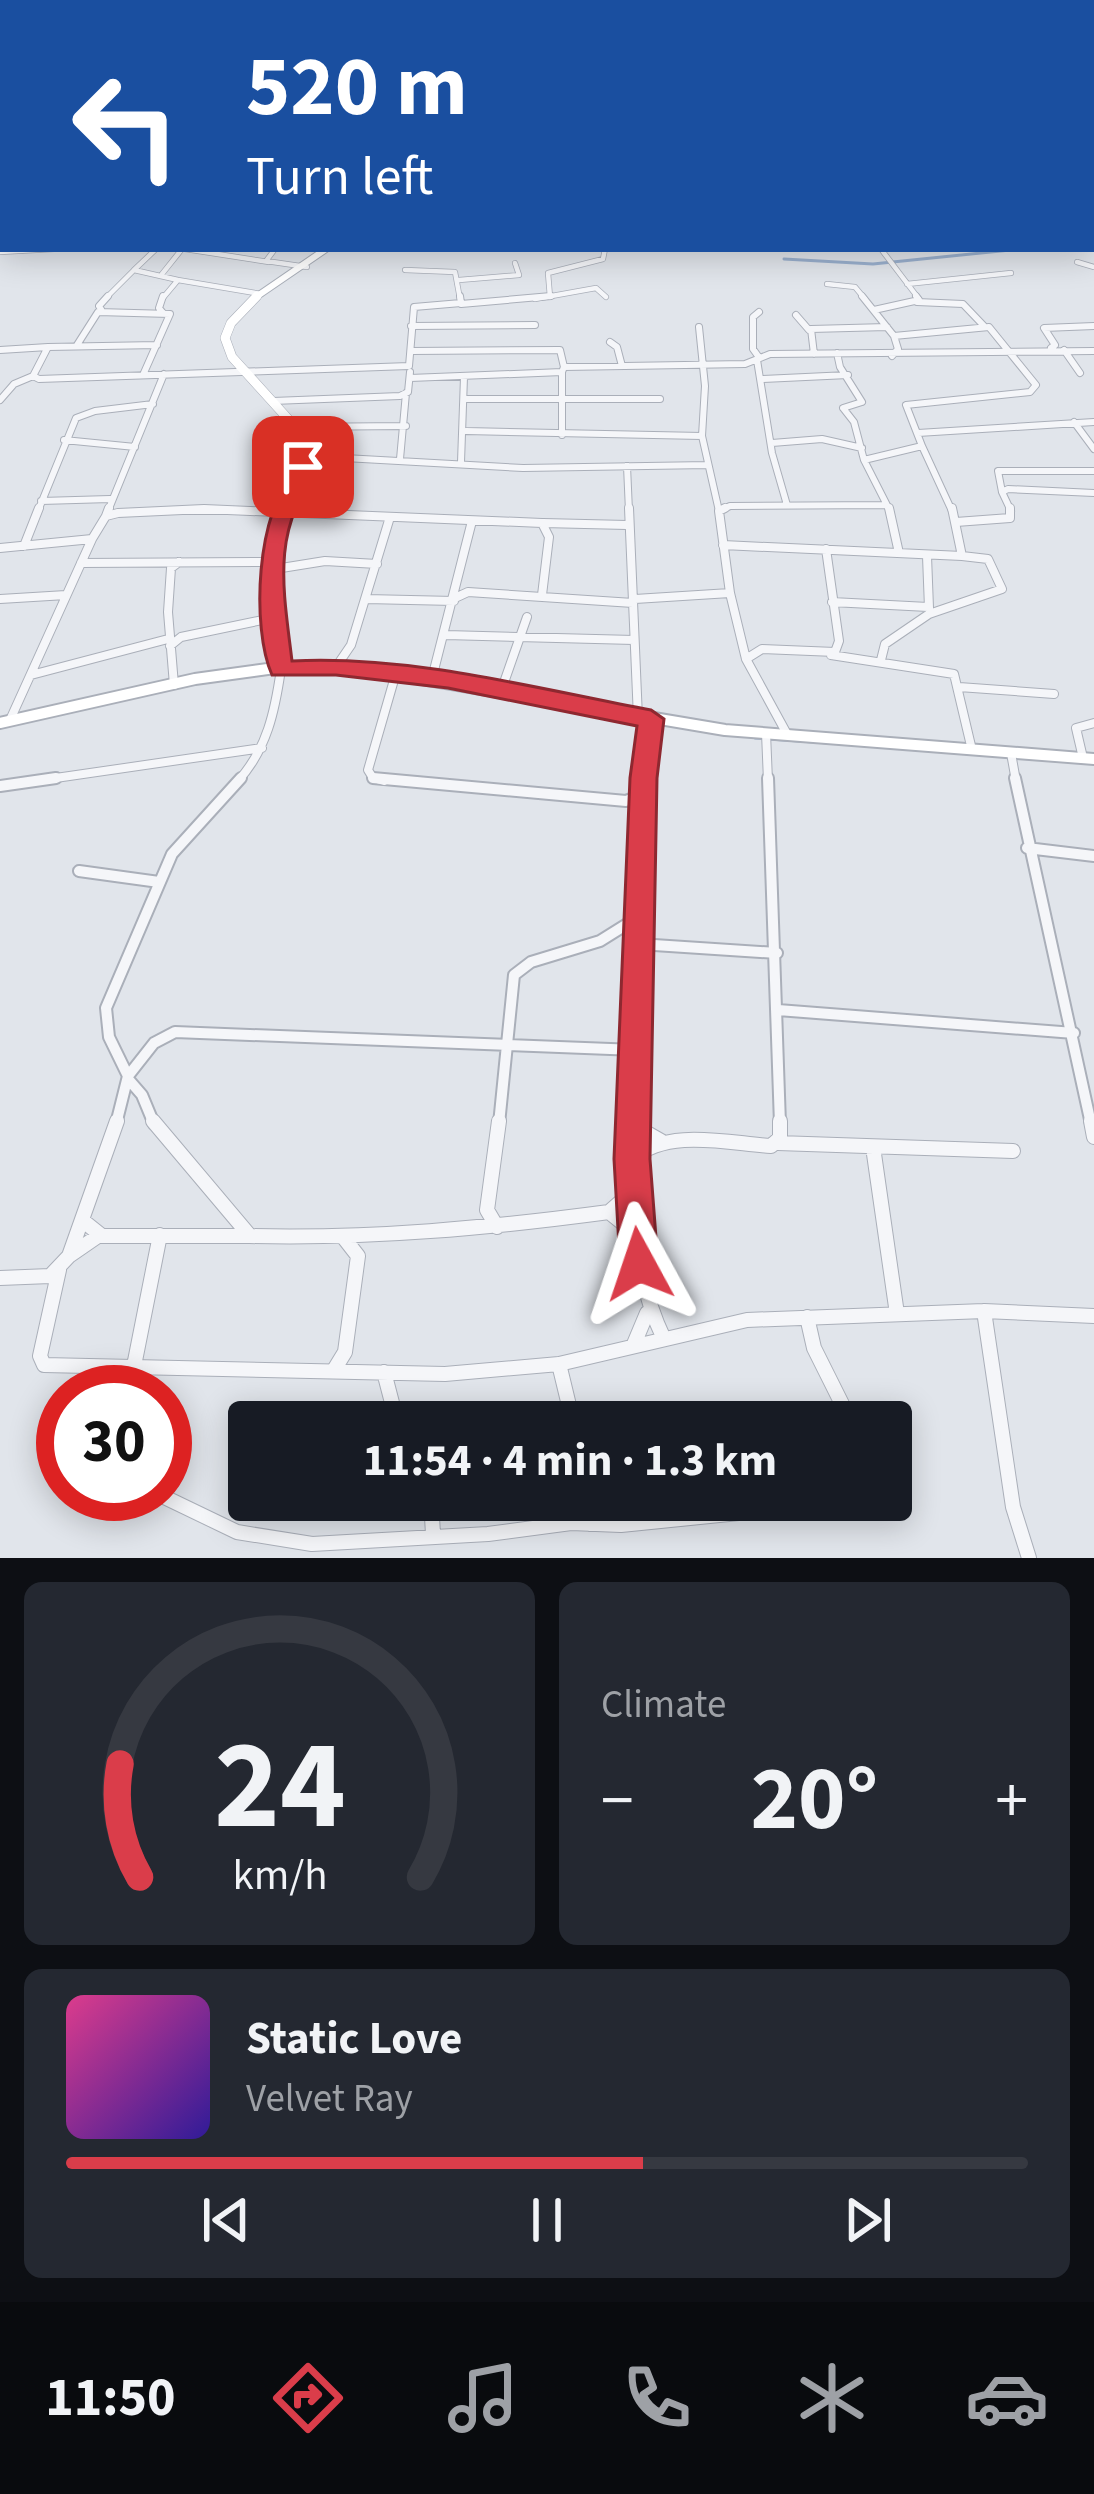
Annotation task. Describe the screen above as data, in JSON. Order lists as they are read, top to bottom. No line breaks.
{"page":{"turn":["520 m","Turn left"],"limit":"30","trip":"11:54 · 4 min · 1.3 km","tile":"Climate","heat":["−","20°","+"],"song":["Static Love","Velvet Ray"],"tabs":"11:50","gauge":["24","km/h"]}}
